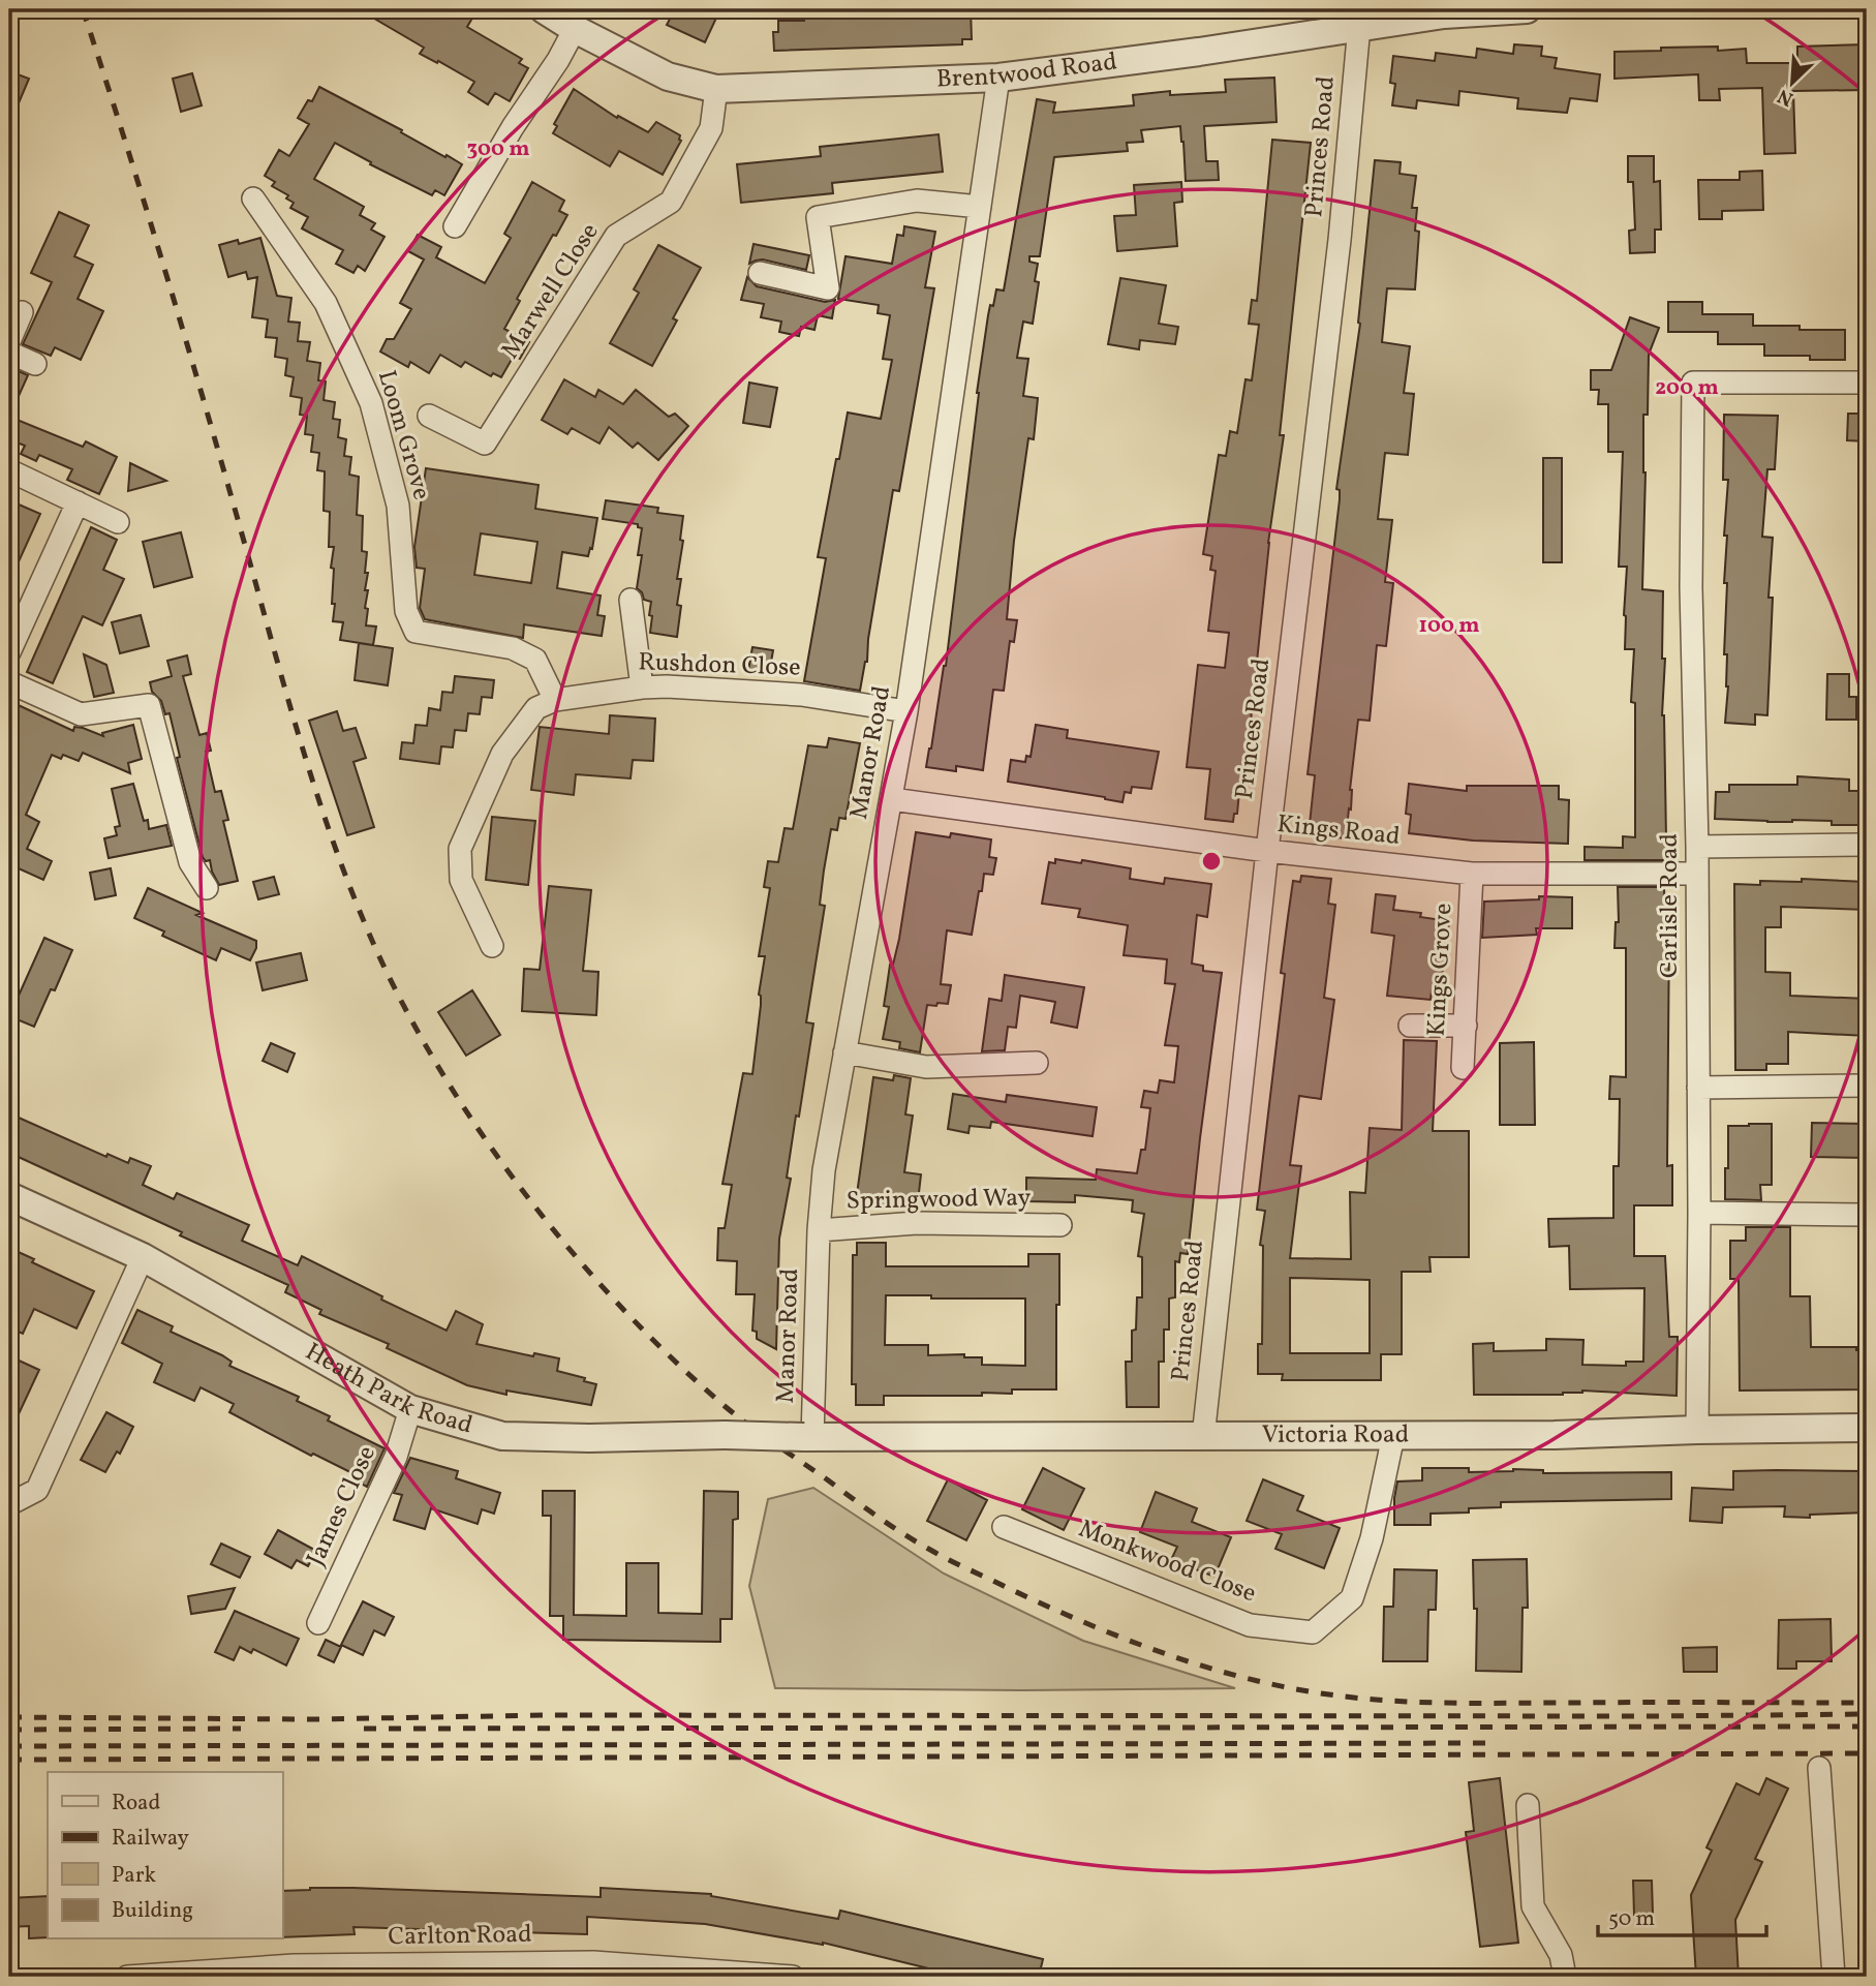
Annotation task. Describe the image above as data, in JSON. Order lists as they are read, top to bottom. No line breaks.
{"streets":{"street":["Brentwood Road","Princes Road","Marwell Close","Loom Grove","Rushdon Close","Manor Road","Kings Road","Carlisle Road","Kings Grove","Springwood Way","Heath Park Road","Victoria Road","James Close","Monkwood Close","Carlton Road"]},"crossings":[["Brentwood Road","Princes Road"],["Brentwood Road","Marwell Close"],["Brentwood Road","Manor Road"],["Princes Road","Kings Road"],["Princes Road","Victoria Road"],["Loom Grove","Rushdon Close"],["Rushdon Close","Manor Road"],["Manor Road","Kings Road"],["Manor Road","Springwood Way"],["Manor Road","Heath Park Road"],["Manor Road","Victoria Road"],["Kings Road","Carlisle Road"],["Kings Road","Kings Grove"],["Carlisle Road","Victoria Road"],["Heath Park Road","Victoria Road"],["Heath Park Road","James Close"],["Victoria Road","Monkwood Close"]],"legend":["Road","Railway","Park","Building"],"scale_bar":"50 m","north":"bottom left","rings":["300 m","200 m","100 m"]}
